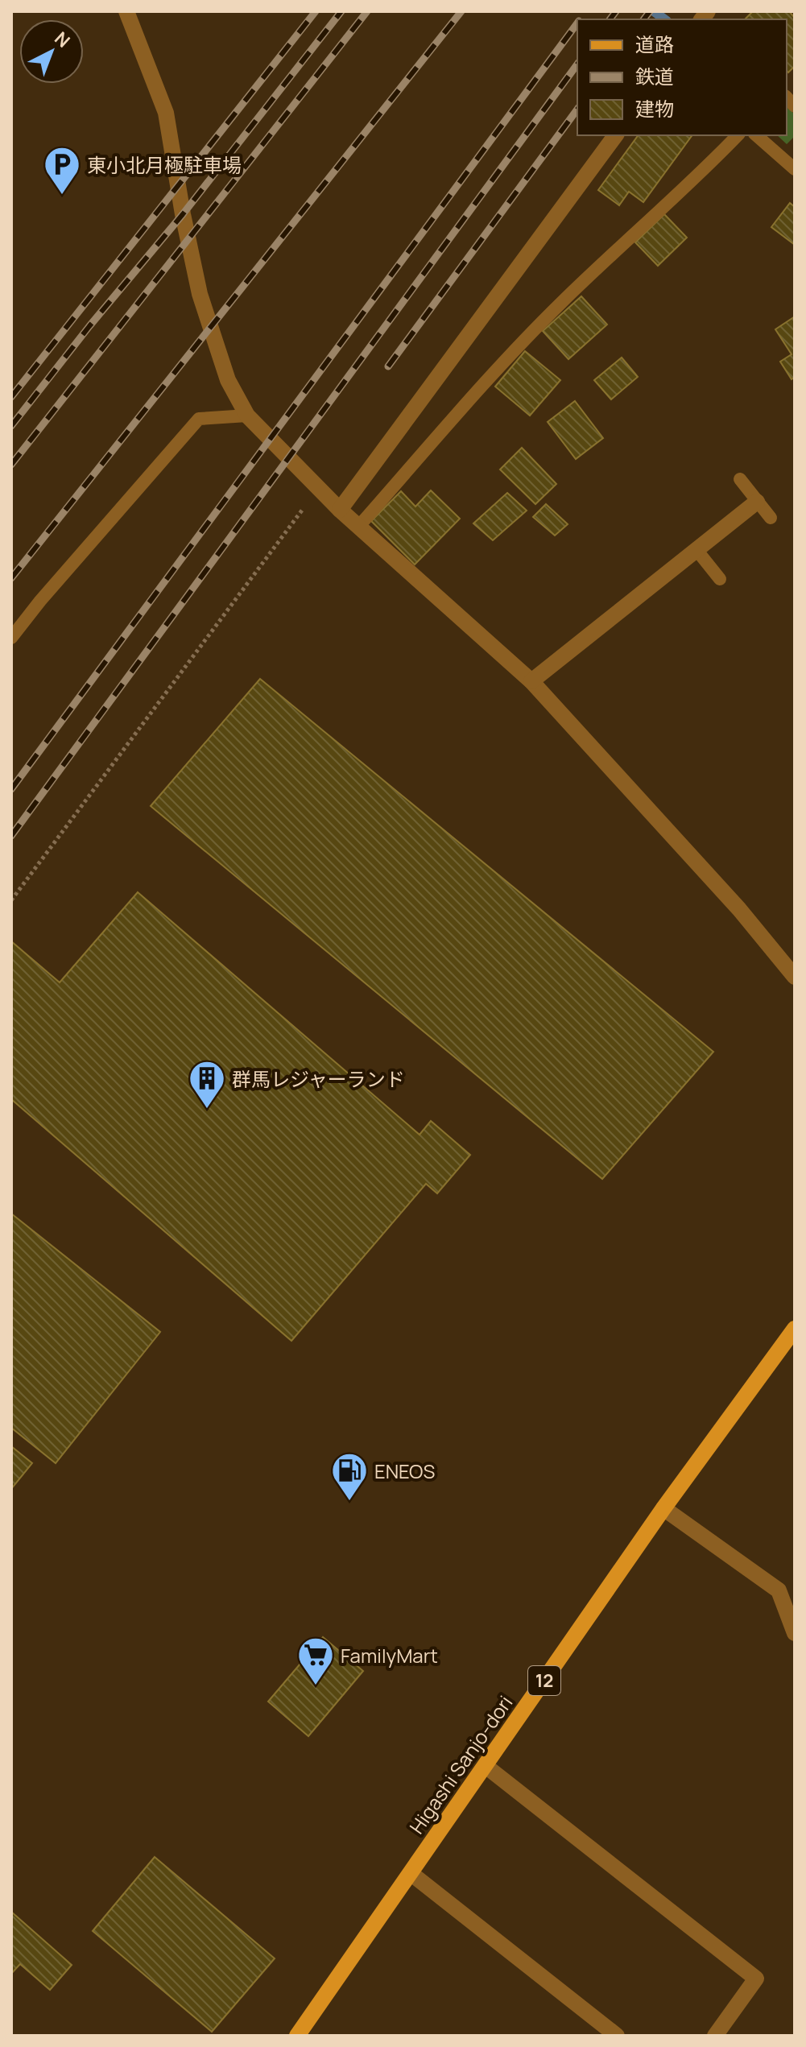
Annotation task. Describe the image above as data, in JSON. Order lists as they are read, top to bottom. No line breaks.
{"streets":{"main road":["12","Higashi Sanjo-dori"]},"places":{"parking":["東小北月極駐車場"],"building":["群馬レジャーランド"],"fuel station":["ENEOS"],"supermarket":["FamilyMart"]},"legend":["道路","鉄道","建物"],"north":"top right"}
